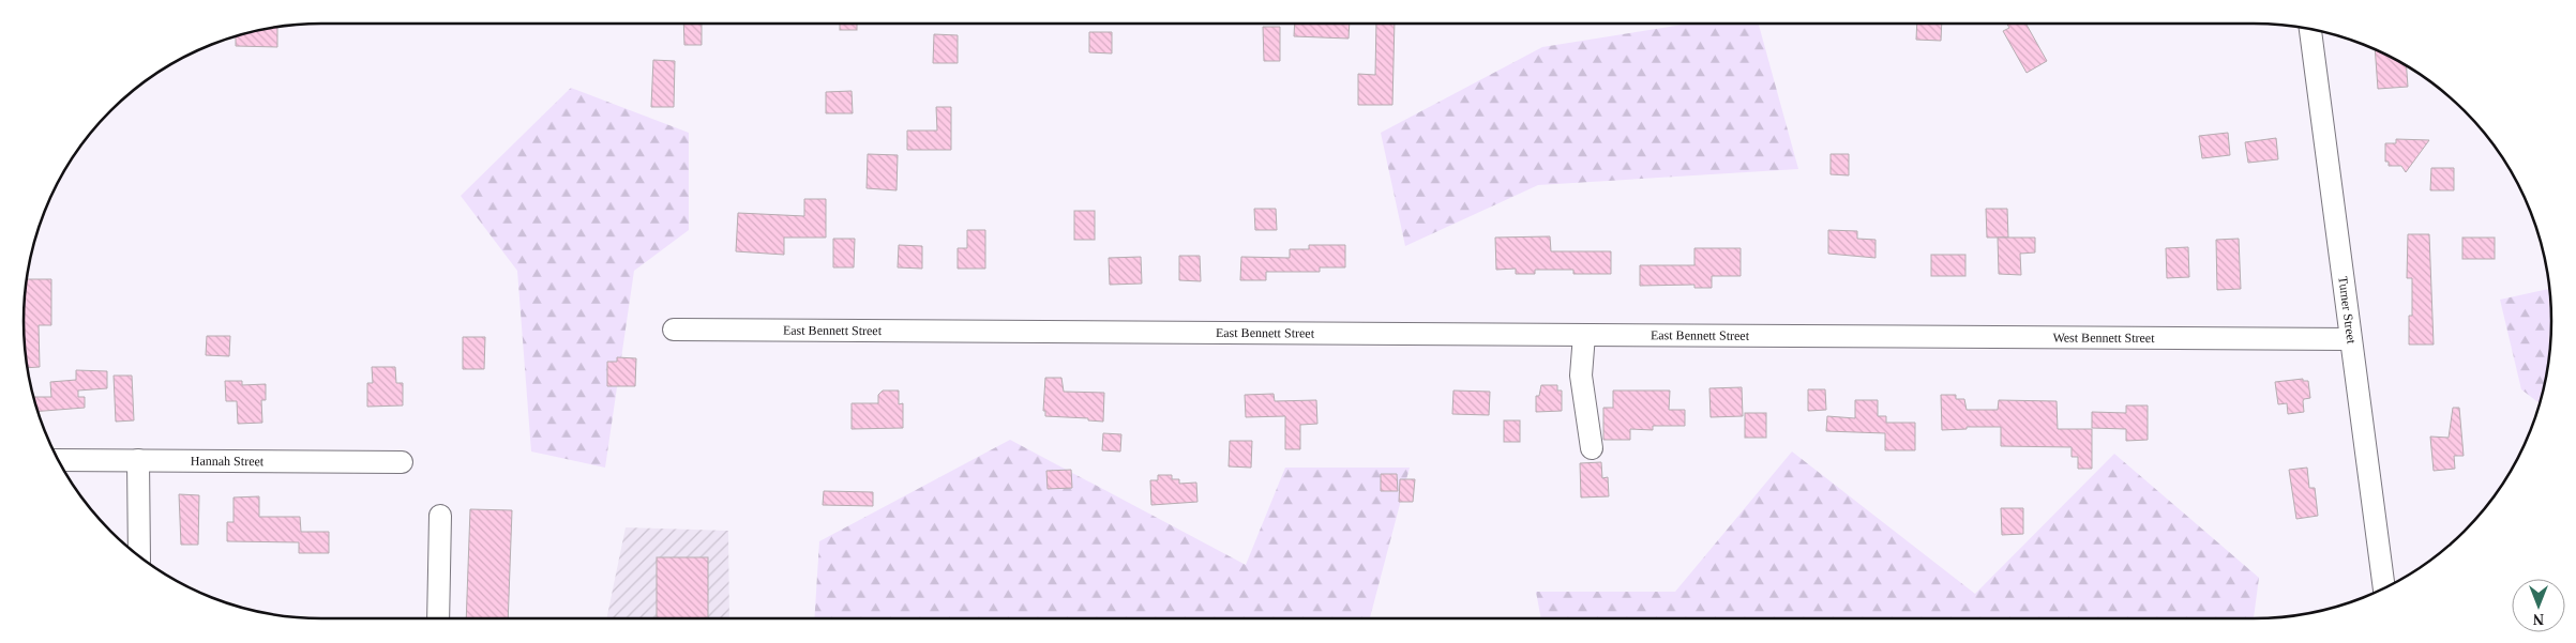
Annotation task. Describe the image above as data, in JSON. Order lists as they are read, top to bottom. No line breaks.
{"streets":{"street":["Turner Street","East Bennett Street","West Bennett Street","Hannah Street"]},"crossings":[["Turner Street","West Bennett Street"],["East Bennett Street","West Bennett Street"]],"north":"bottom"}
